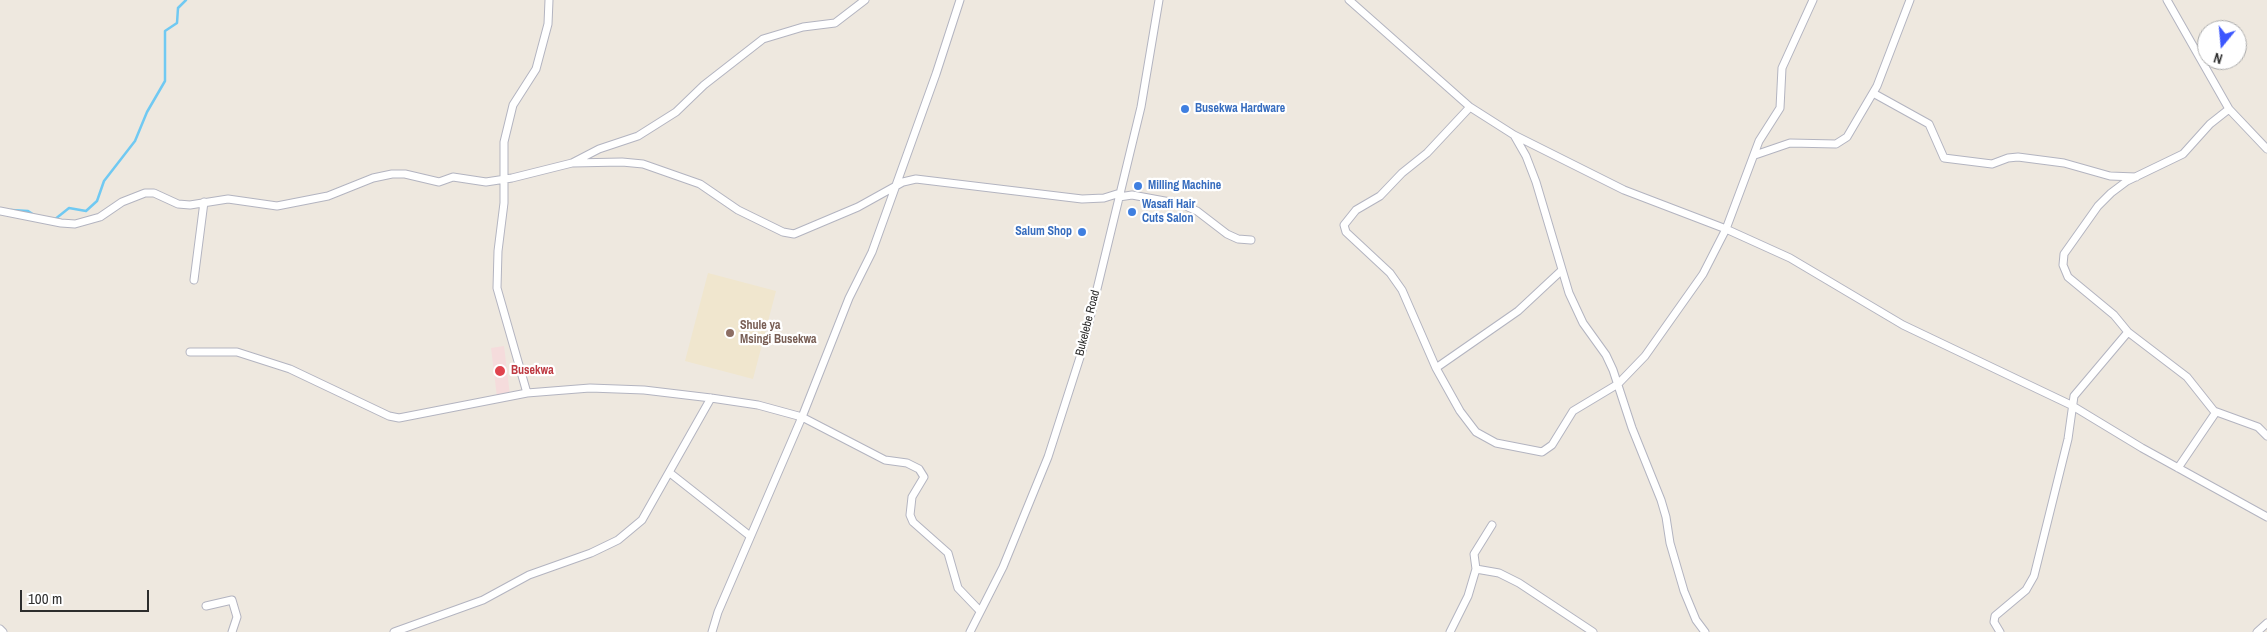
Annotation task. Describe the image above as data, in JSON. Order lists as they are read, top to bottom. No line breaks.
{"streets":{"street":["Bukelebe Road"]},"places":["Busekwa Hardware","Milling Machine","Wasafi Hair Cuts Salon","Salum Shop","Shule ya Msingi Busekwa","Busekwa"],"scale_bar":"100 m","north":"bottom"}
